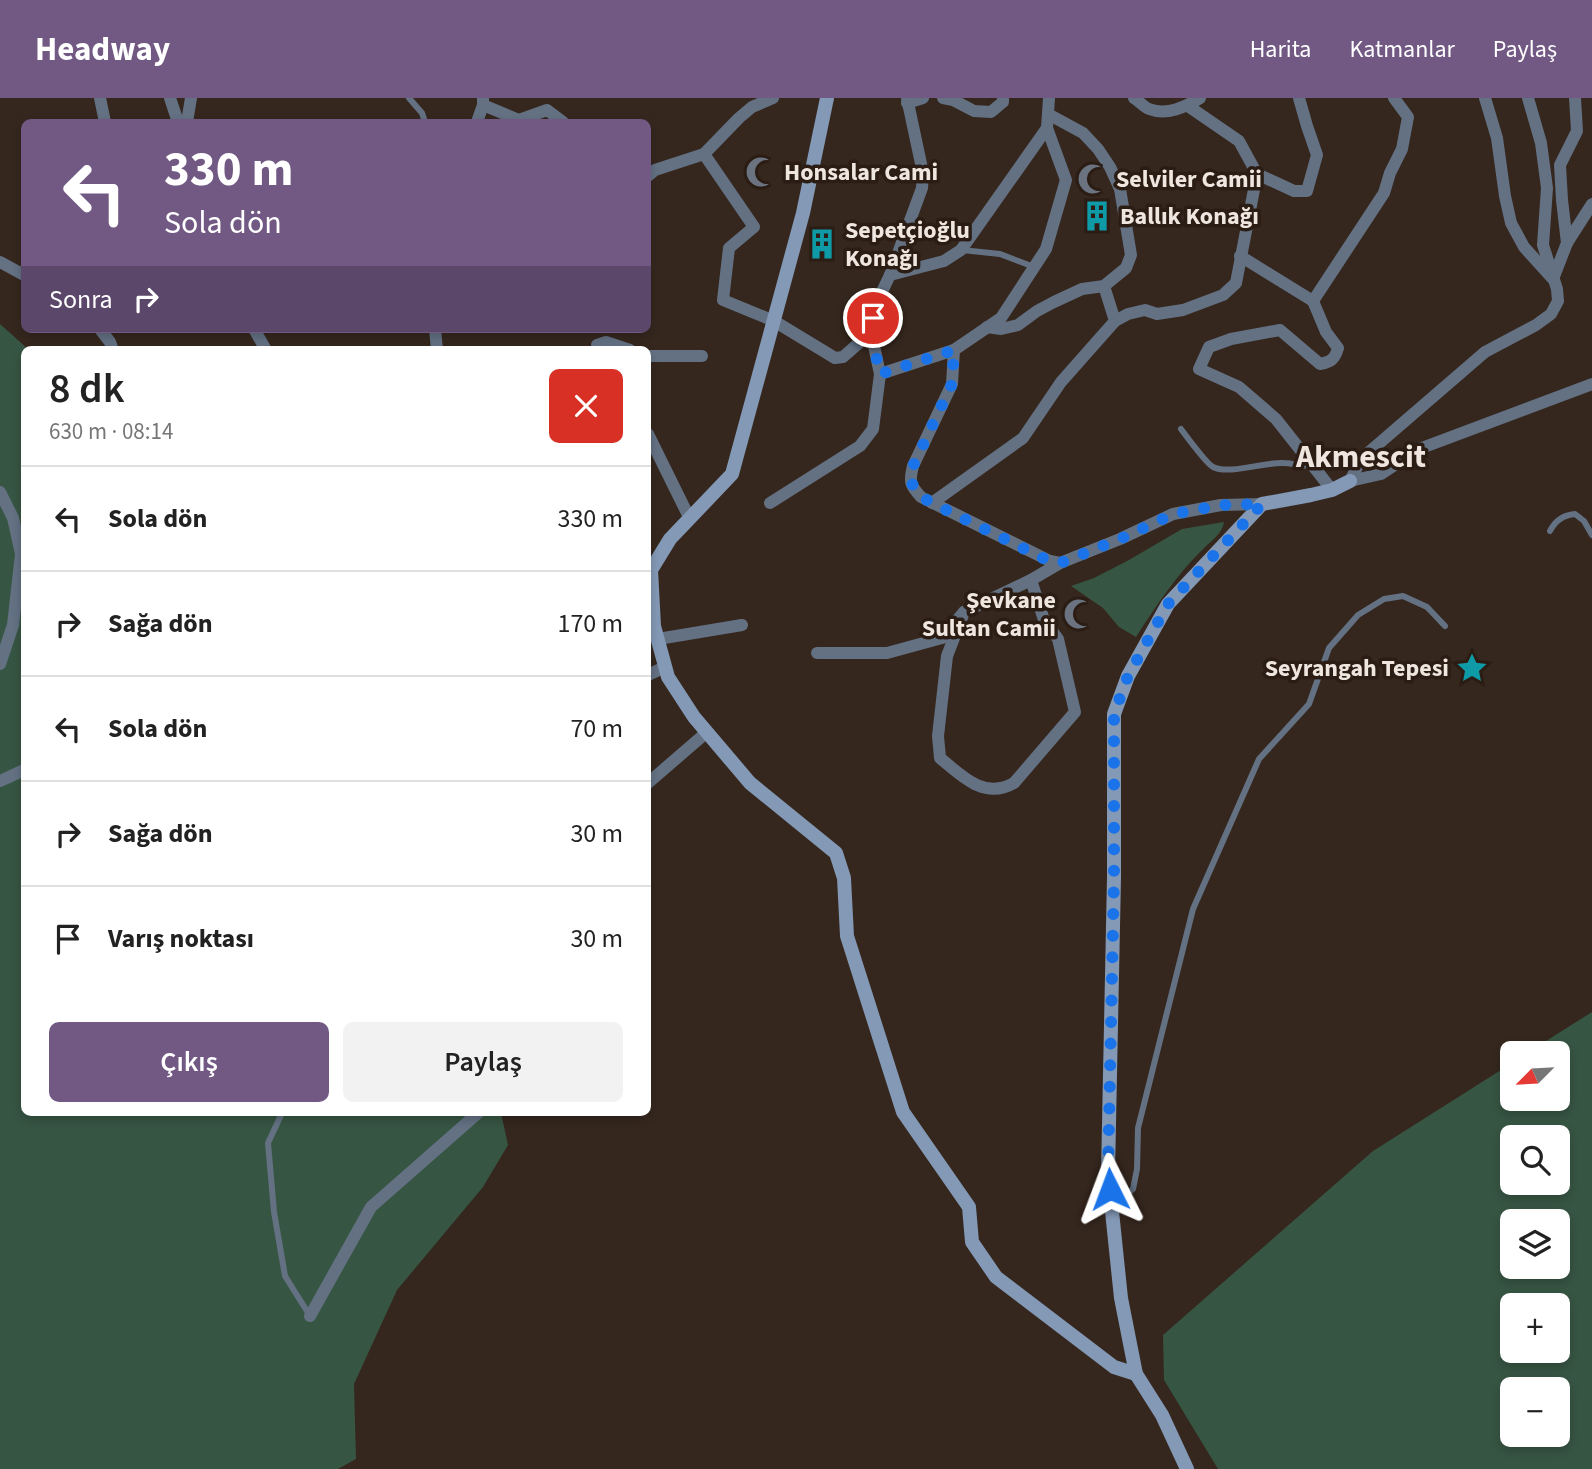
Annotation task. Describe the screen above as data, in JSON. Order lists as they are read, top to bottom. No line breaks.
{"districts":["Akmescit"],"places":{"mosque":["Honsalar Cami","Selviler Camii","Şevkane Sultan Camii"],"building":["Ballık Konağı","Sepetçioğlu Konağı"],"place":["Seyrangah Tepesi"]},"north":"bottom left","page":{"header":"Headway","nav":["Harita","Katmanlar","Paylaş"],"turn":["330 m","Sola dön"],"then":"Sonra","heading":["8 dk","630 m · 08:14"],"list":[{"name":"Sola dön","value":"330 m"},{"name":"Sağa dön","value":"170 m"},{"name":"Sola dön","value":"70 m"},{"name":"Sağa dön","value":"30 m"},{"name":"Varış noktası","value":"30 m"}],"buttons":["Çıkış","Paylaş"],"map_buttons":["+","−"]}}
